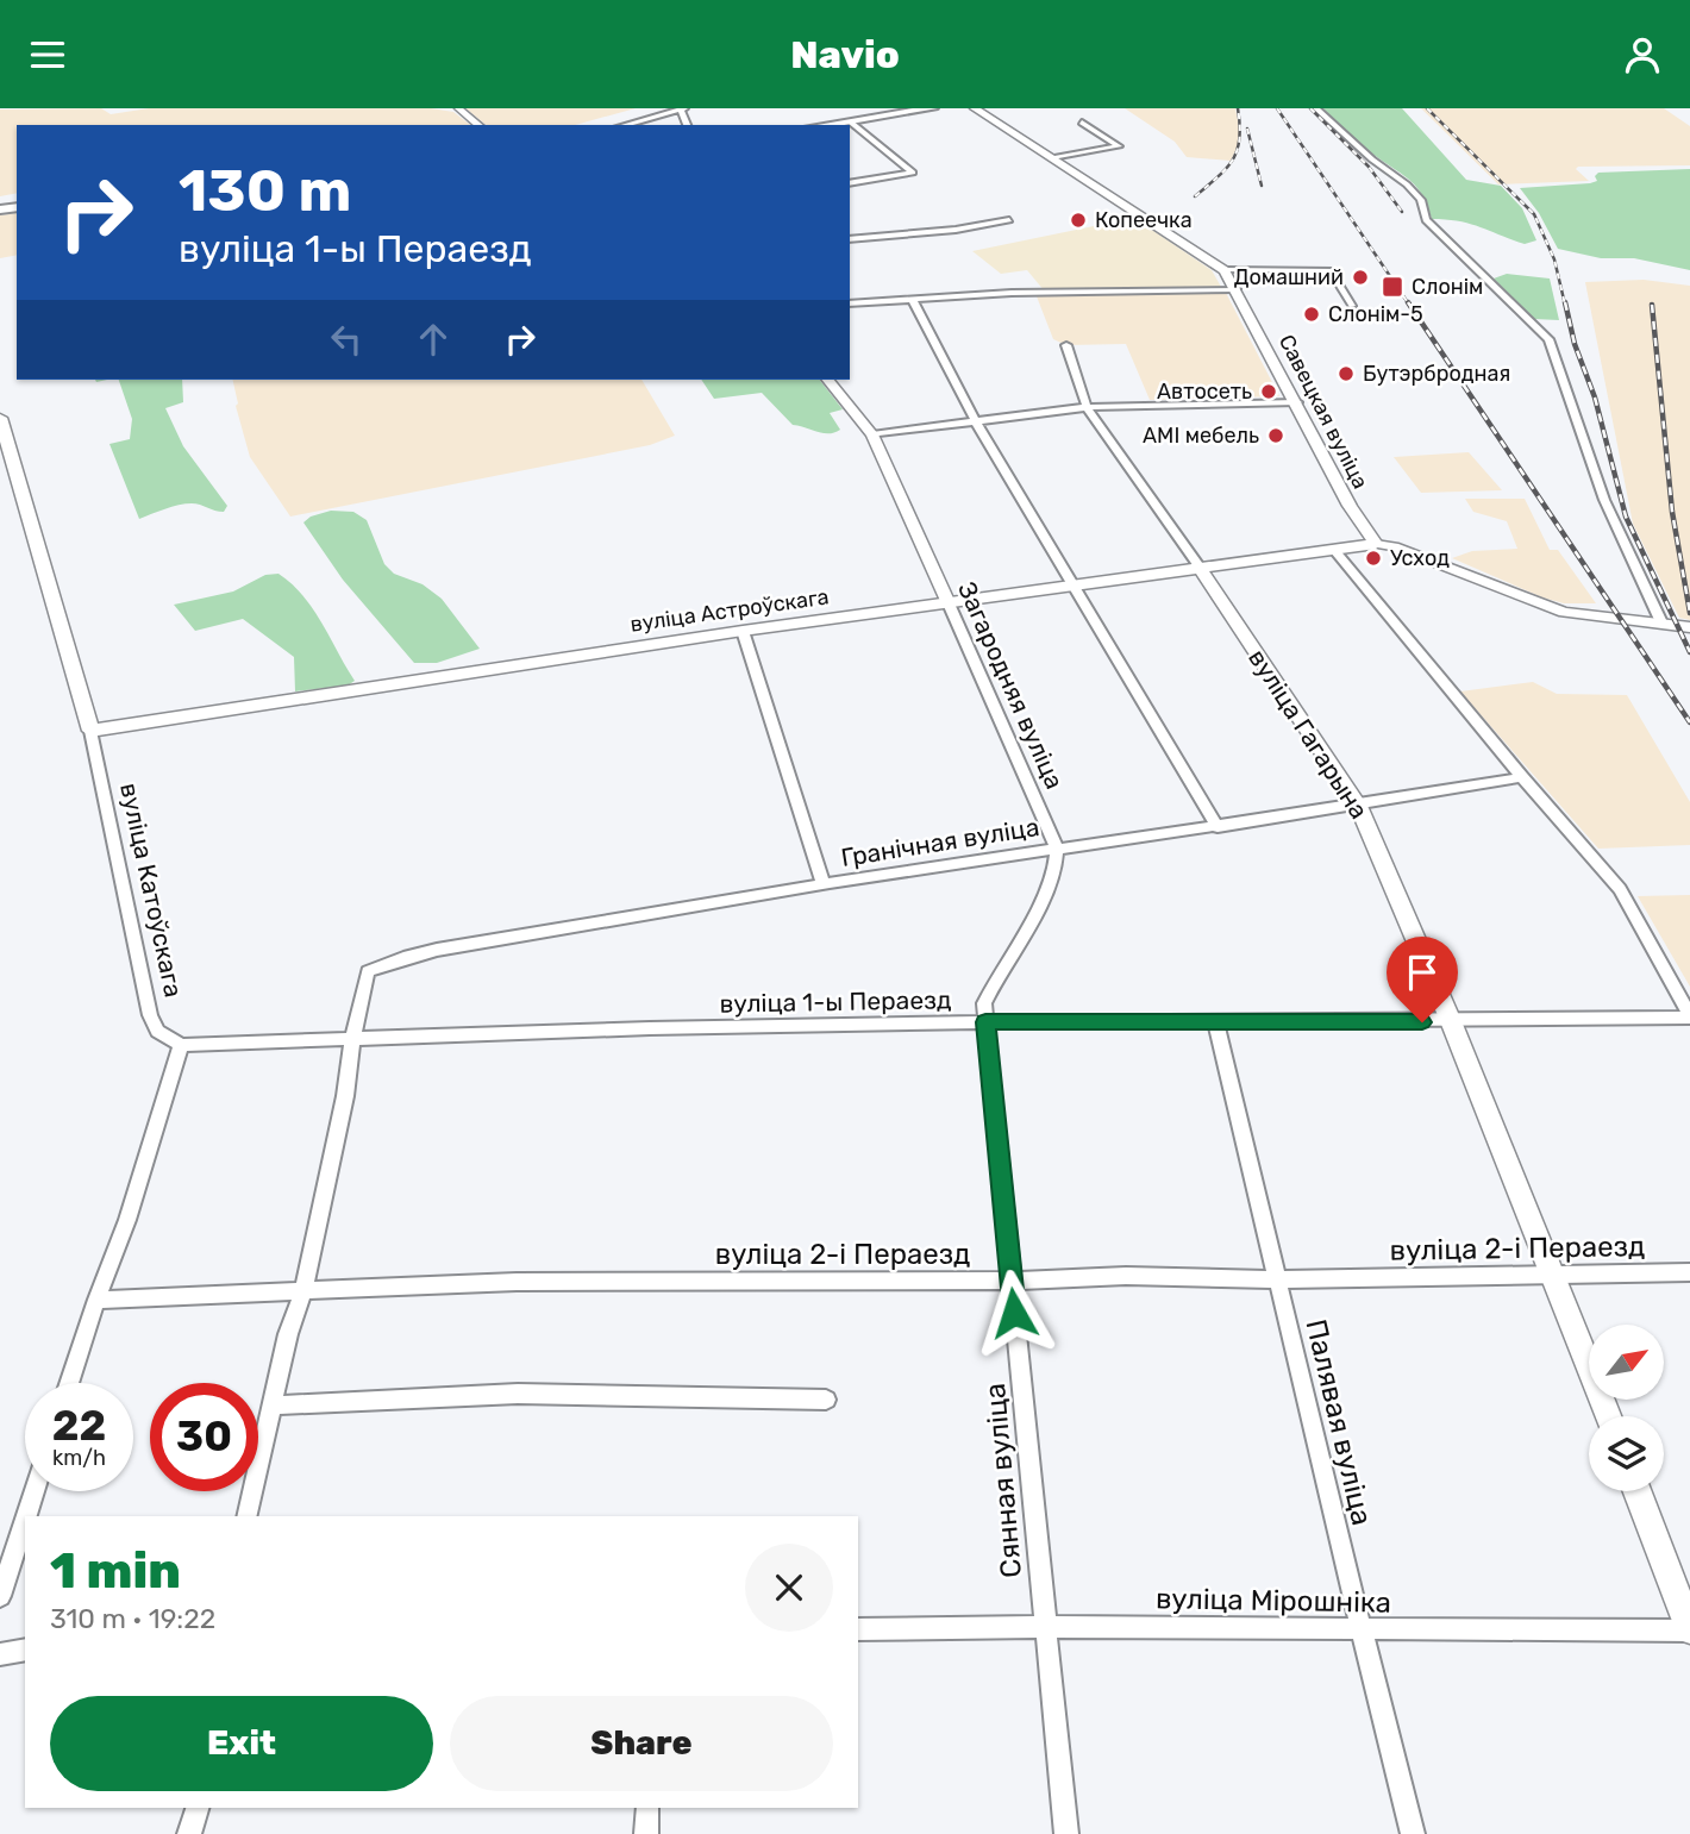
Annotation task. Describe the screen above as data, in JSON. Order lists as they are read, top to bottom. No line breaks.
{"streets":{"main road":["Савецкая вуліца","вуліца Астроўскага","вуліца Гагарына","вуліца Катоўскага"],"street":["Загародняя вуліца","Гранічная вуліца","вуліца 1-ы Пераезд","вуліца 2-і Пераезд","Палявая вуліца","Сянная вуліца","вуліца Мірошніка"]},"crossings":[["Савецкая вуліца","вуліца Астроўскага"],["вуліца Астроўскага","Загародняя вуліца"],["вуліца Астроўскага","вуліца Гагарына"],["вуліца Астроўскага","вуліца Катоўскага"],["Загародняя вуліца","Гранічная вуліца"],["вуліца Гагарына","Гранічная вуліца"],["вуліца Гагарына","вуліца 1-ы Пераезд"],["вуліца Гагарына","вуліца 2-і Пераезд"],["вуліца Катоўскага","вуліца 1-ы Пераезд"],["вуліца 1-ы Пераезд","Палявая вуліца"],["вуліца 1-ы Пераезд","Сянная вуліца"],["вуліца 2-і Пераезд","Палявая вуліца"],["вуліца 2-і Пераезд","Сянная вуліца"],["Палявая вуліца","вуліца Мірошніка"],["Сянная вуліца","вуліца Мірошніка"]],"places":{"other":["Копеечка","Домашний","Слонім-5","Бутэрбродная","Автосеть","AMI мебель","Усход"],"transit":["Слонім"]},"north":"top right","page":{"header":"Navio","turn":["130 m","вуліца 1-ы Пераезд"],"speed":"22 km/h","limit":"30","heading":["1 min","310 m · 19:22"],"buttons":["Exit","Share"]}}
